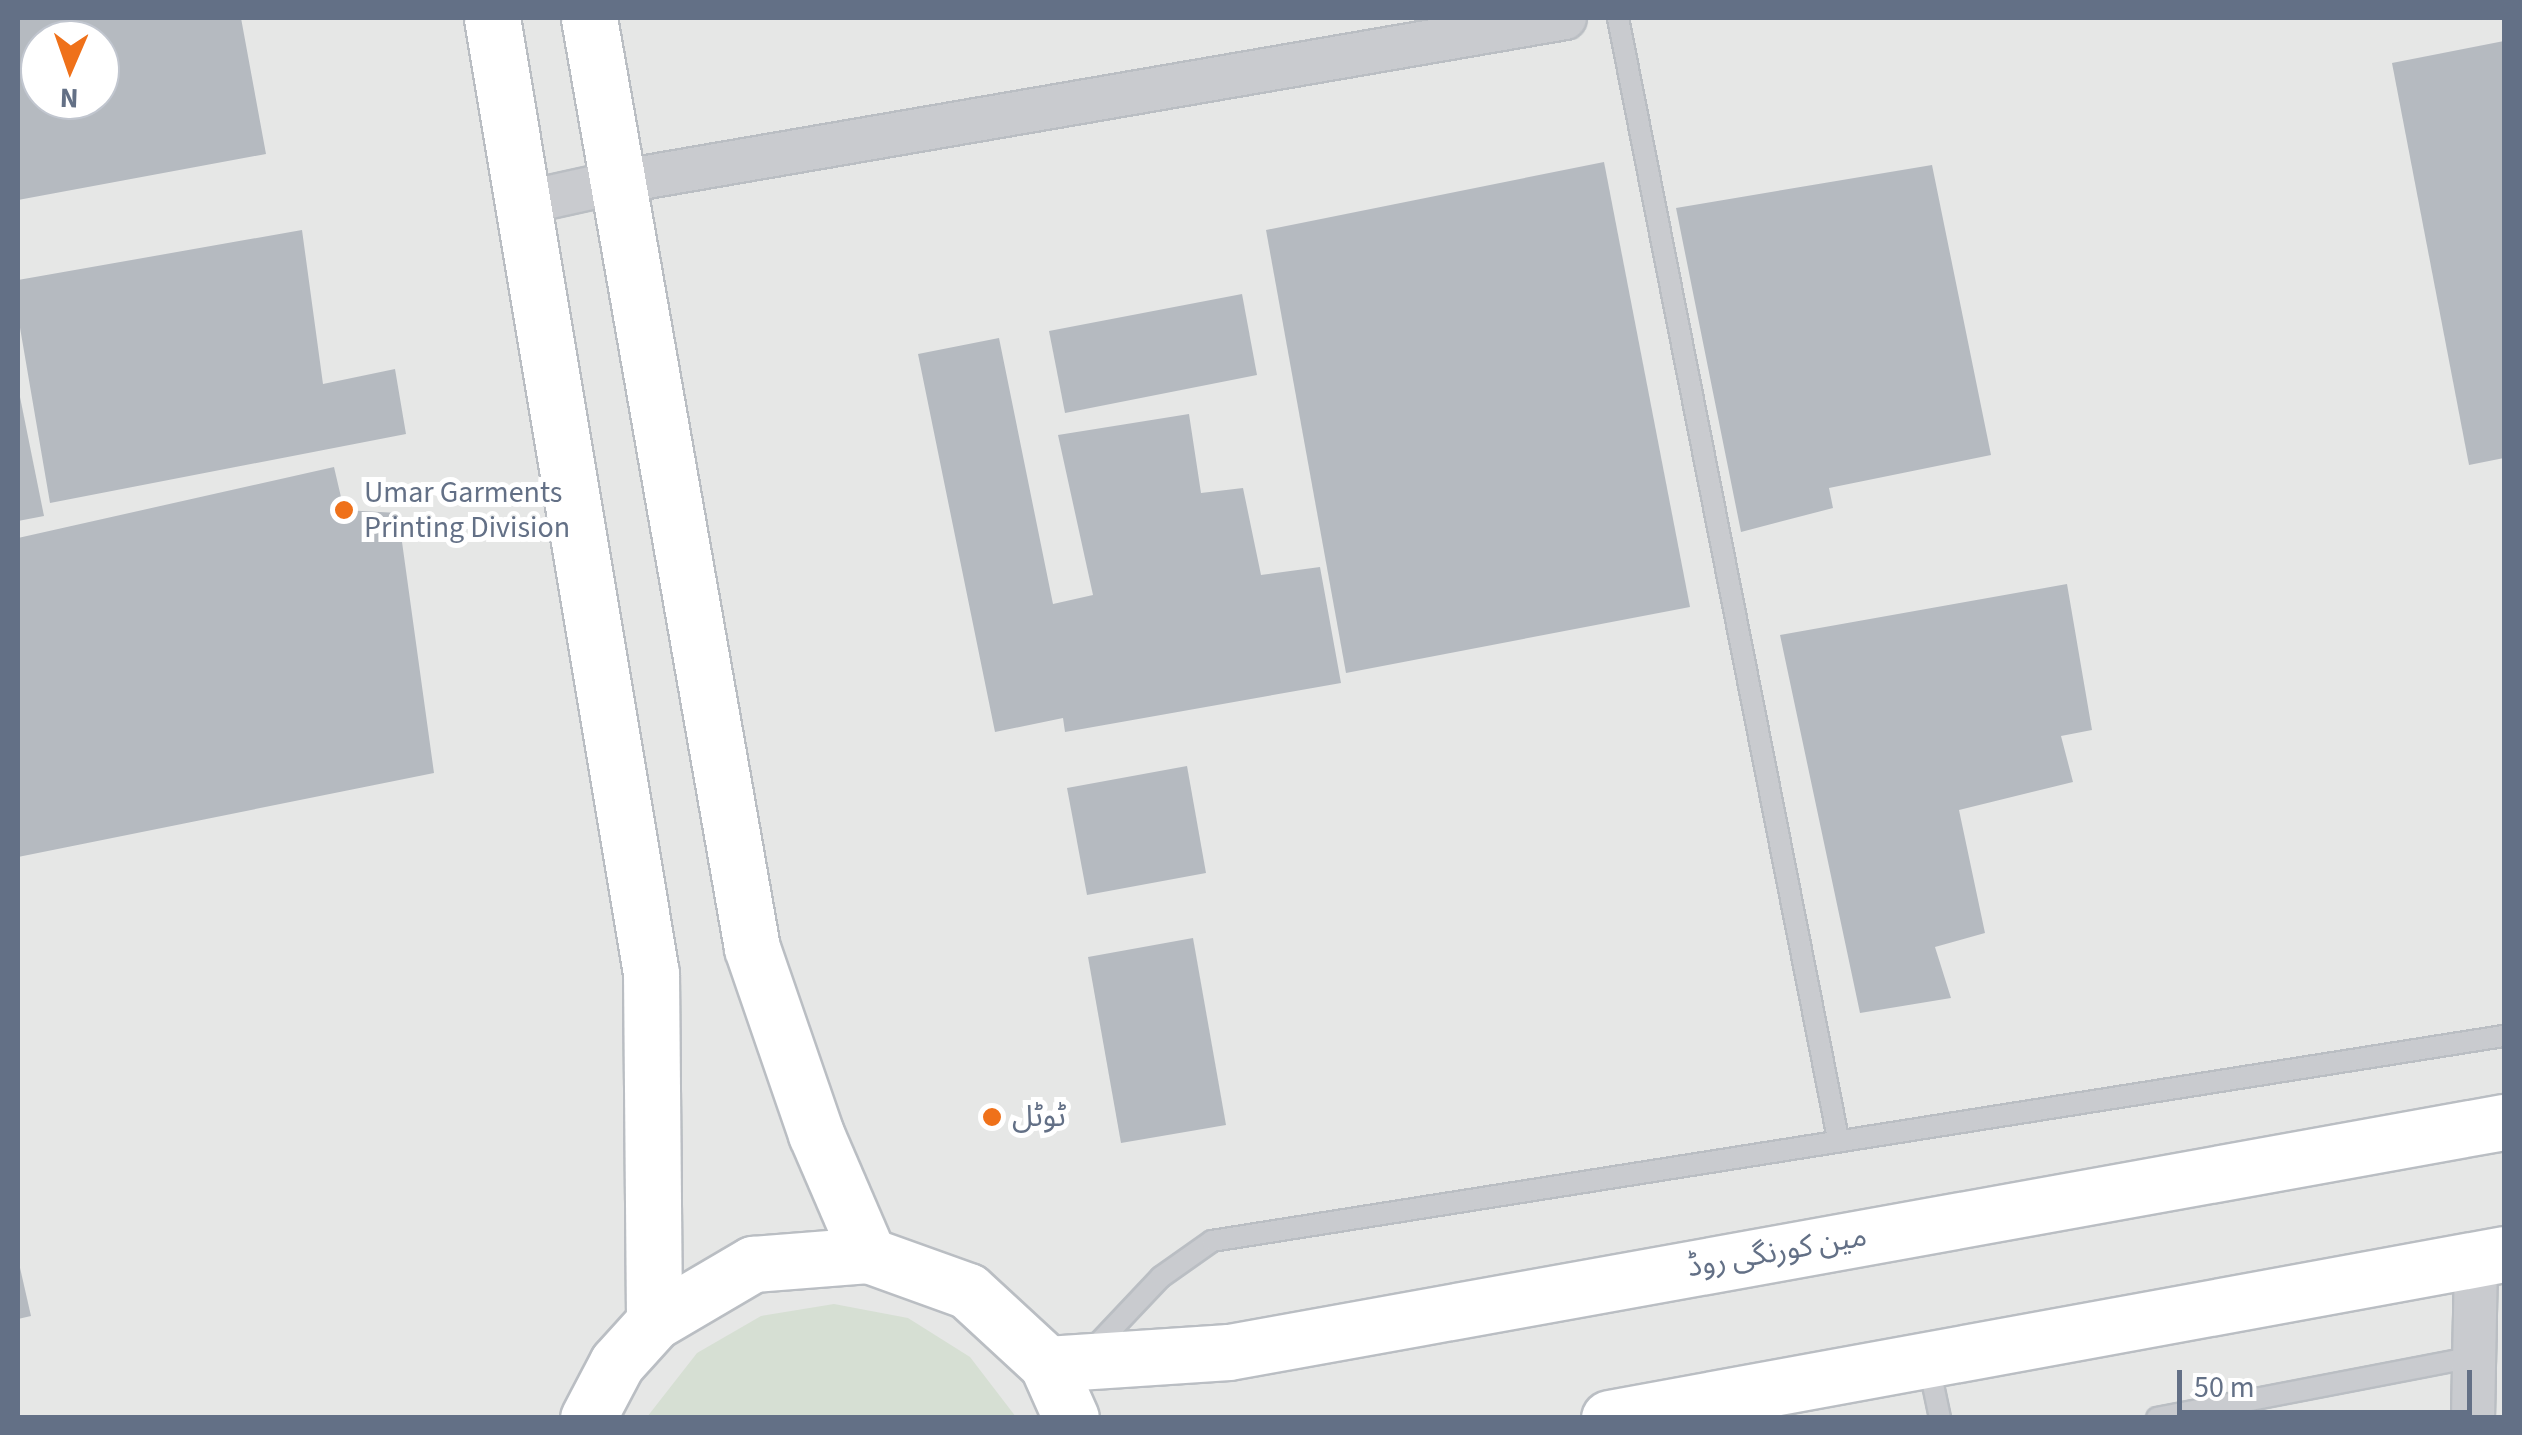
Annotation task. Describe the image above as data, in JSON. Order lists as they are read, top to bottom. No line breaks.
{"streets":{"main road":["مین کورنگی روڈ"]},"places":["Umar Garments Printing Division","ٹوٹل"],"scale_bar":"50 m","north":"bottom"}
